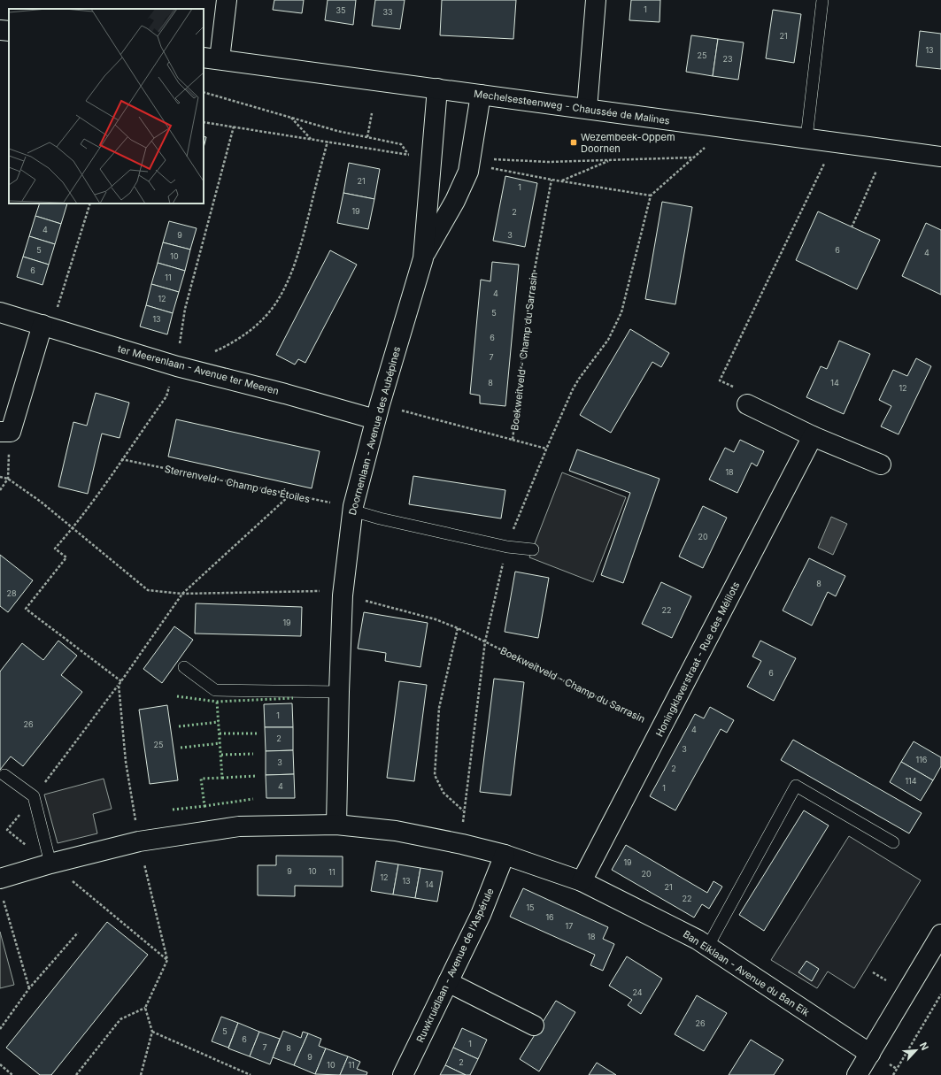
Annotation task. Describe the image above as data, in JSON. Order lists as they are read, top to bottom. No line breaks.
{"streets":{"street":["Mechelsesteenweg - Chaussée de Malines","ter Meerenlaan - Avenue ter Meeren","Doornenlaan - Avenue des Aubépines","Honingklaverstraat - Rue des Mélilots","Ruwkruidlaan - Avenue de l'Aspérule","Ban Eiklaan - Avenue du Ban Eik"],"path":["Boekweitveld - Champ du Sarrasin","Sterrenveld - Champ des Étoiles"]},"crossings":[["Mechelsesteenweg - Chaussée de Malines","Doornenlaan - Avenue des Aubépines"],["Boekweitveld - Champ du Sarrasin","ter Meerenlaan - Avenue ter Meeren"],["Boekweitveld - Champ du Sarrasin","Doornenlaan - Avenue des Aubépines"],["Boekweitveld - Champ du Sarrasin","Honingklaverstraat - Rue des Mélilots"],["ter Meerenlaan - Avenue ter Meeren","Doornenlaan - Avenue des Aubépines"],["Doornenlaan - Avenue des Aubépines","Sterrenveld - Champ des Étoiles"],["Doornenlaan - Avenue des Aubépines","Ban Eiklaan - Avenue du Ban Eik"],["Honingklaverstraat - Rue des Mélilots","Ban Eiklaan - Avenue du Ban Eik"],["Ruwkruidlaan - Avenue de l'Aspérule","Ban Eiklaan - Avenue du Ban Eik"]],"places":{"transit":["Wezembeek-Oppem Doornen"]},"house_numbers":["1","35","33","21","13","25","23","21","1","19","2","4","9","3","5","6","4","10","6","11","4","12","5","13","6","7","8","14","12","18","20","8","28","22","19","6","1","26","4","2","25","3","116","3","2","114","4","1","19","9","10","11","20","12","13","14","21","22","15","16","17","18","24","26","5","6","1","7","8","9","2","10","11"],"north":"top right"}
